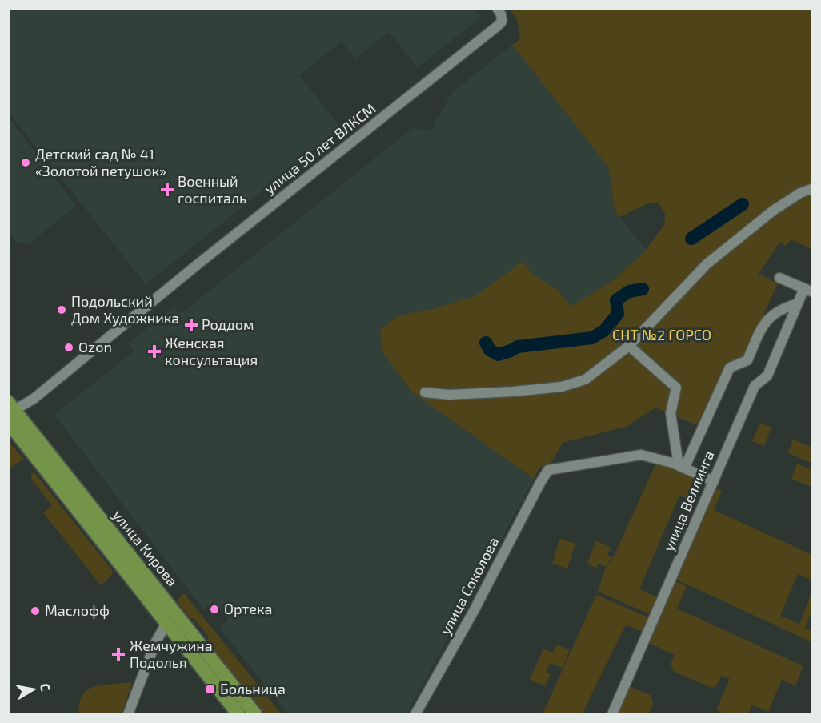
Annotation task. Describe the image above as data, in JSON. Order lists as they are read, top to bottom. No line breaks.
{"streets":{"main road":["улица Кирова"],"street":["улица 50 лет ВЛКСМ","улица Веллинга","улица Соколова"]},"crossings":[["улица 50 лет ВЛКСМ","улица Кирова"]],"parks":["СНТ №2 ГОРСО"],"places":{"other":["Детский сад № 41 «Золотой петушок»","Подольский Дом Художника","Ozon","Ортека","Маслофф"],"health":["Военный госпиталь","Роддом","Женская консультация","Жемчужина Подолья"],"transit":["Больница"]},"north":"right"}
